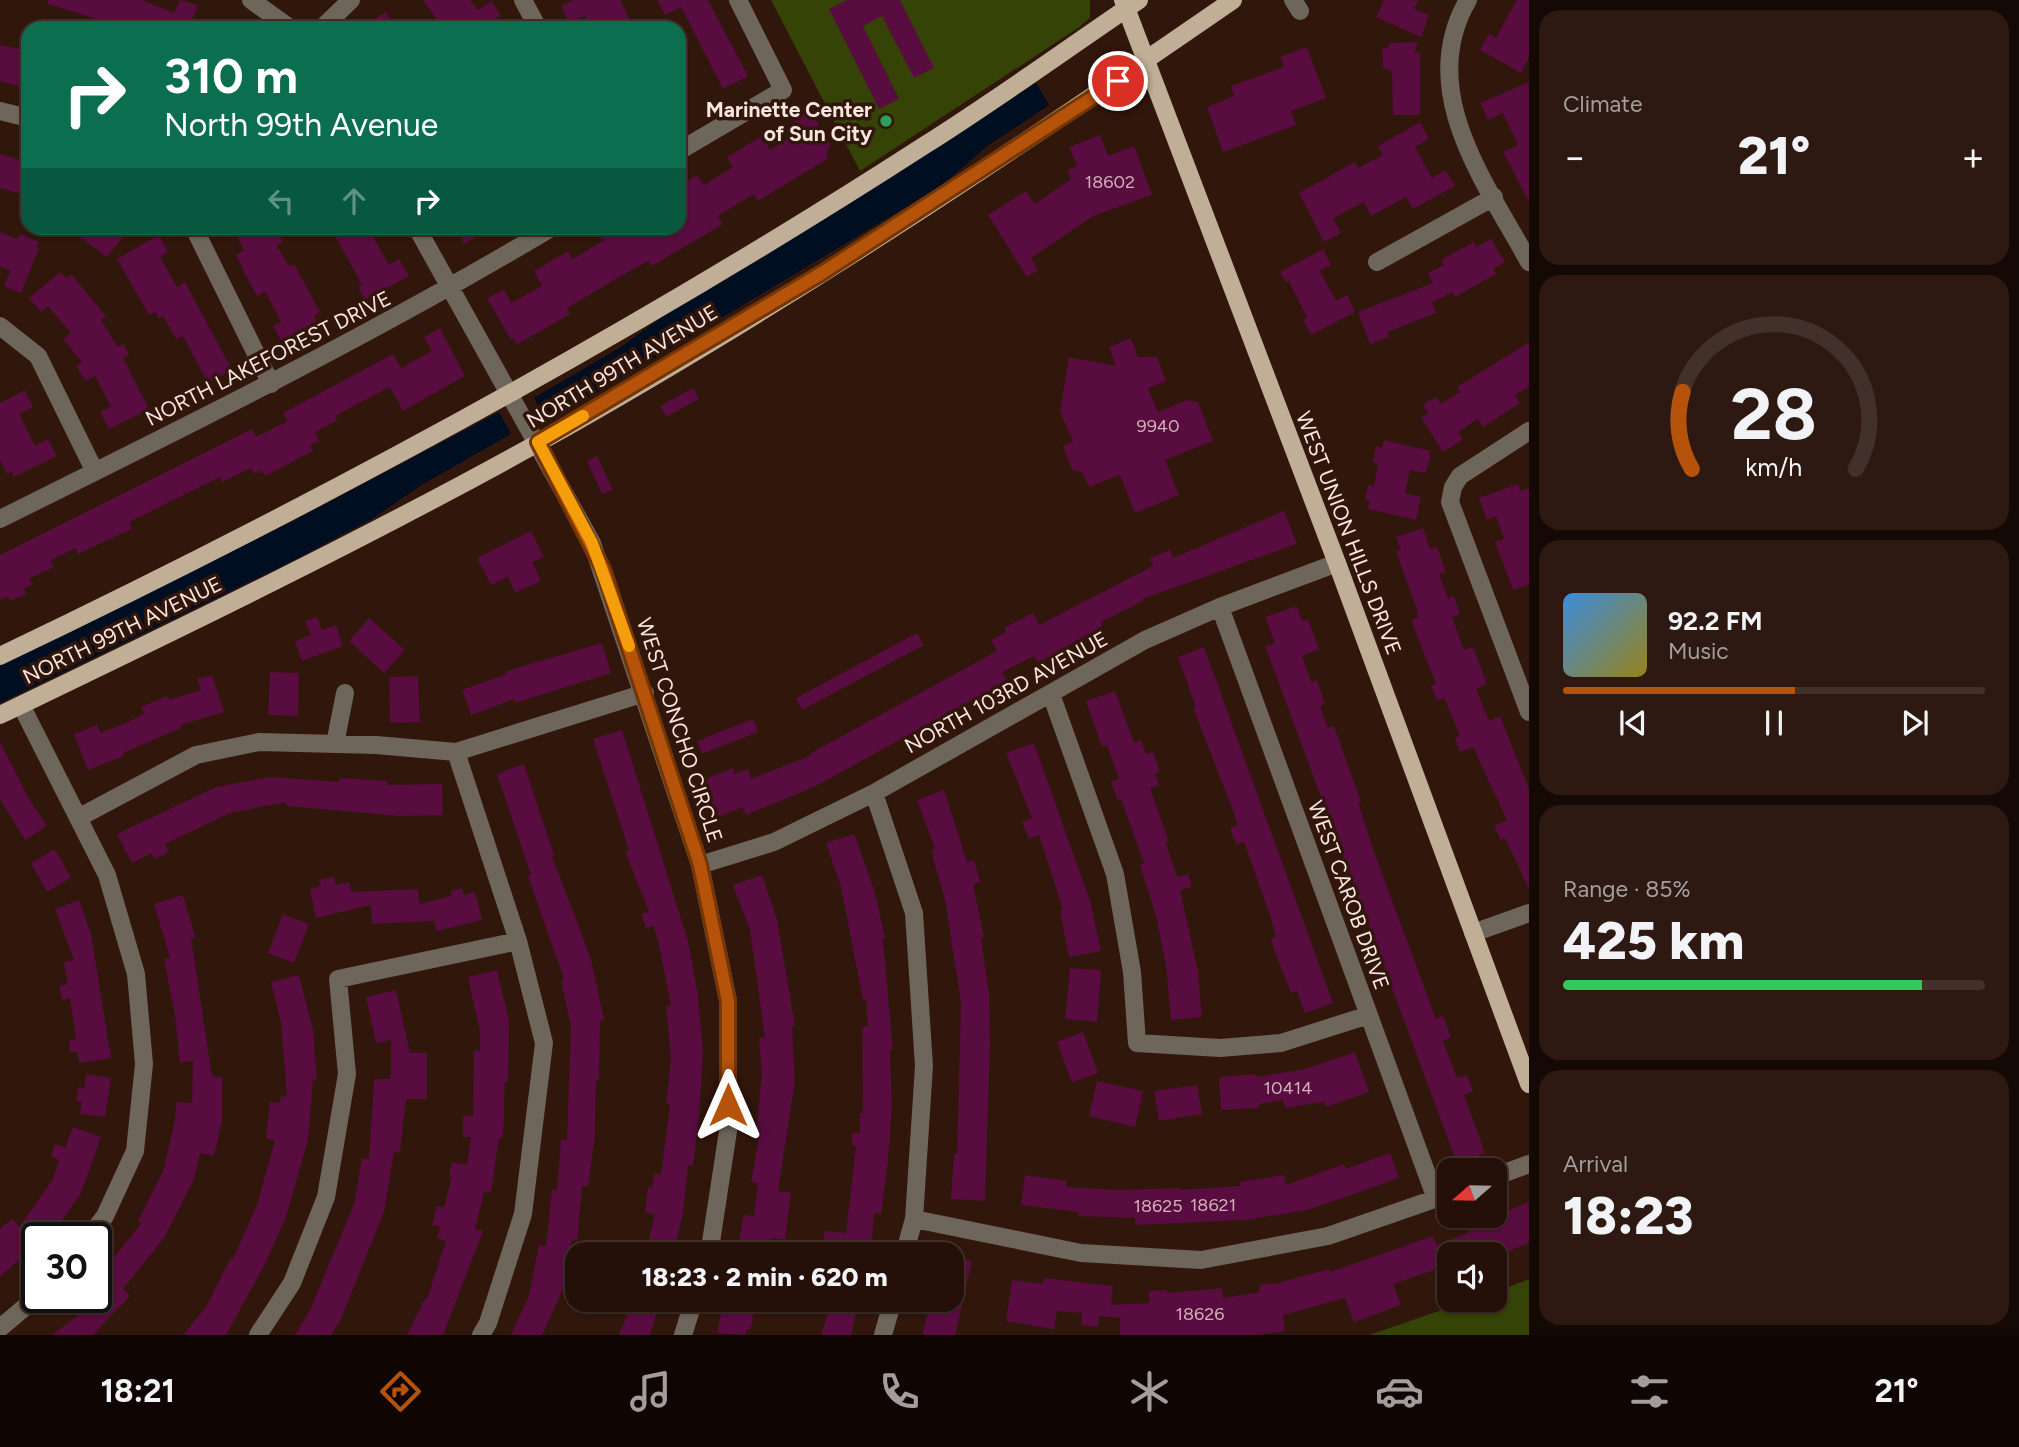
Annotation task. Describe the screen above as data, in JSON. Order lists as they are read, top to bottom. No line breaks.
{"streets":{"main road":["NORTH 99TH AVENUE","WEST UNION HILLS DRIVE"],"street":["NORTH LAKEFOREST DRIVE","NORTH 103RD AVENUE","WEST CONCHO CIRCLE","WEST CAROB DRIVE"]},"crossings":[["NORTH LAKEFOREST DRIVE","WEST CONCHO CIRCLE"],["NORTH 99TH AVENUE","WEST UNION HILLS DRIVE"],["NORTH 99TH AVENUE","WEST CONCHO CIRCLE"],["WEST UNION HILLS DRIVE","NORTH 103RD AVENUE"],["NORTH 103RD AVENUE","WEST CONCHO CIRCLE"],["NORTH 103RD AVENUE","WEST CAROB DRIVE"]],"places":["Marinette Center of Sun City"],"house_numbers":["18602","9940","10414","18621","18625","18626"],"north":"left","page":{"tile":["Climate",["Range · 85%","425 km"],["Arrival","18:23"]],"turn":["310 m","North 99th Avenue"],"heat":["−","21°","+"],"song":["92.2 FM","Music"],"limit":"30","trip":"18:23 · 2 min · 620 m","tabs":["18:21","21°"],"gauge":["28","km/h"]}}
